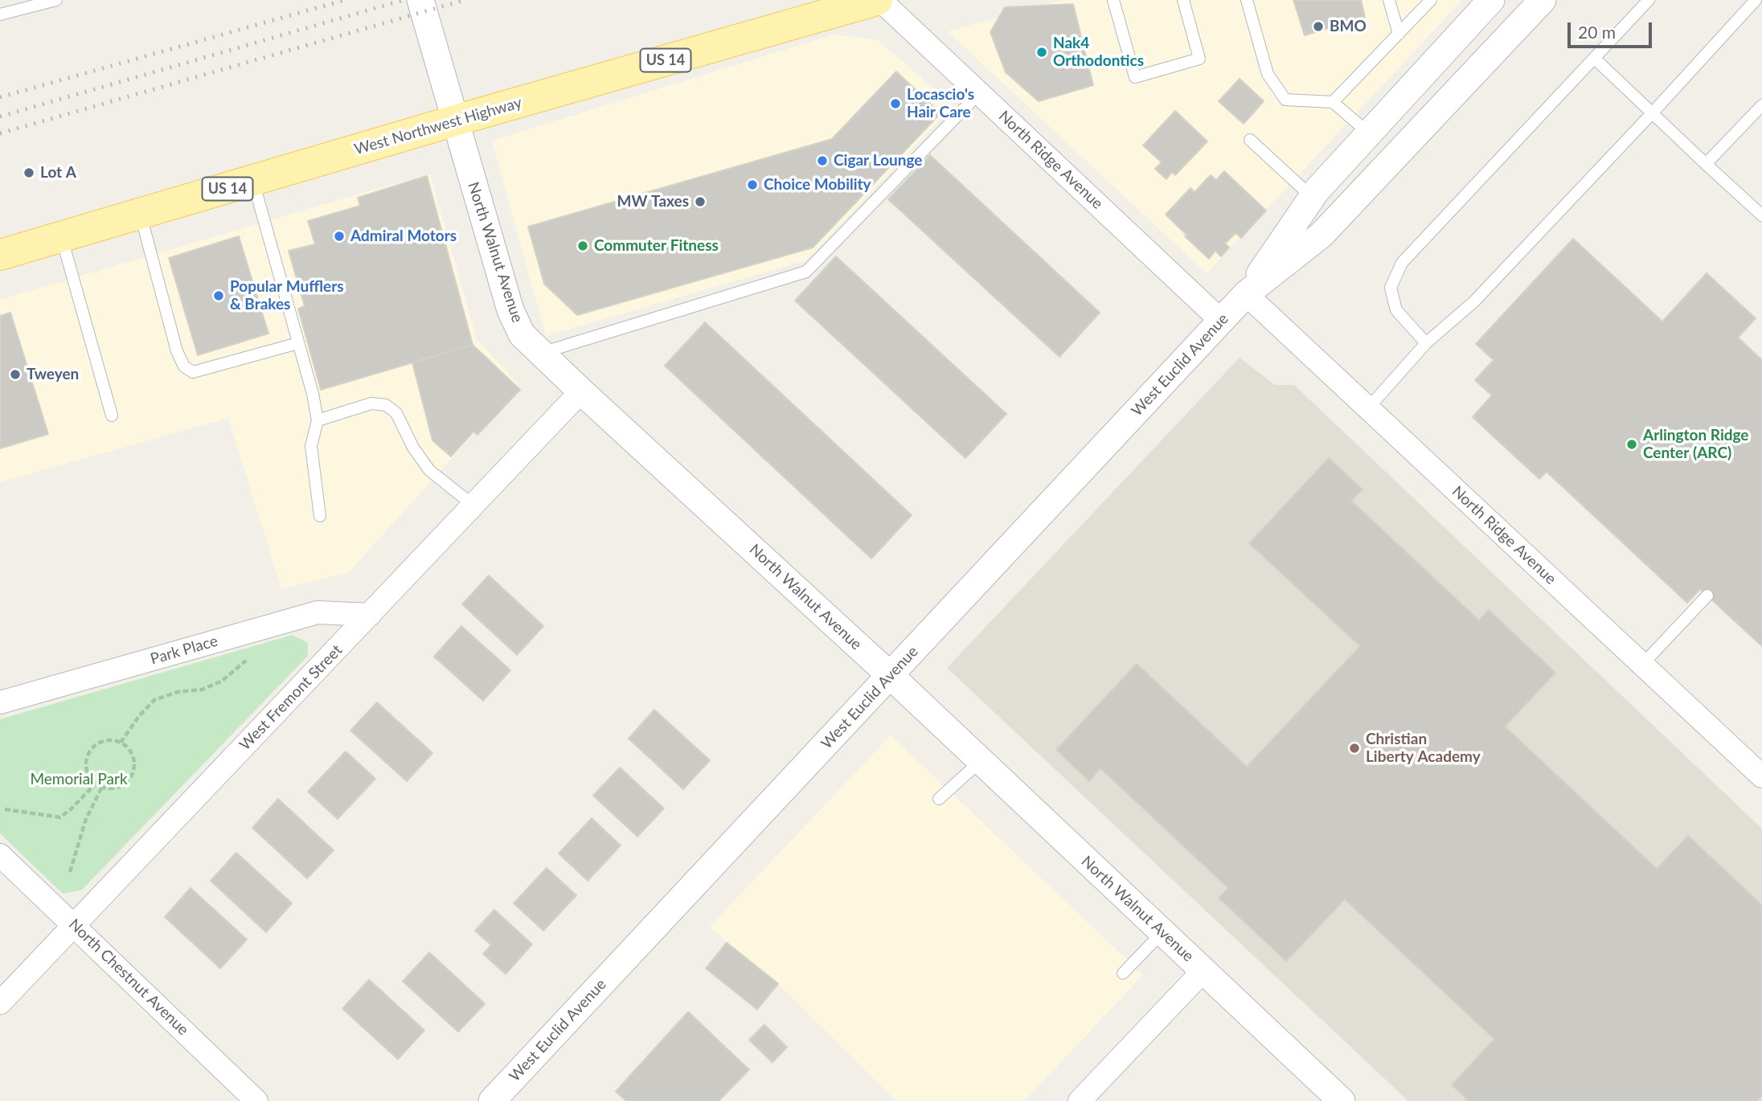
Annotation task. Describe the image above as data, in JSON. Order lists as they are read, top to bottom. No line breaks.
{"streets":{"main road":["US 14","West Northwest Highway"],"street":["North Ridge Avenue","North Walnut Avenue","West Euclid Avenue","Park Place","West Fremont Street","North Chestnut Avenue"]},"crossings":[["West Northwest Highway","North Ridge Avenue"],["West Northwest Highway","North Walnut Avenue"],["North Ridge Avenue","West Euclid Avenue"],["North Walnut Avenue","West Euclid Avenue"],["North Walnut Avenue","West Fremont Street"],["Park Place","West Fremont Street"],["West Fremont Street","North Chestnut Avenue"]],"parks":["Memorial Park"],"places":["BMO","Nak4 Orthodontics","Locascio's Hair Care","Cigar Lounge","Lot A","Choice Mobility","MW Taxes","Admiral Motors","Commuter Fitness","Popular Mufflers & Brakes","Tweyen","Arlington Ridge Center (ARC)","Christian Liberty Academy"],"scale_bar":"20 m"}
